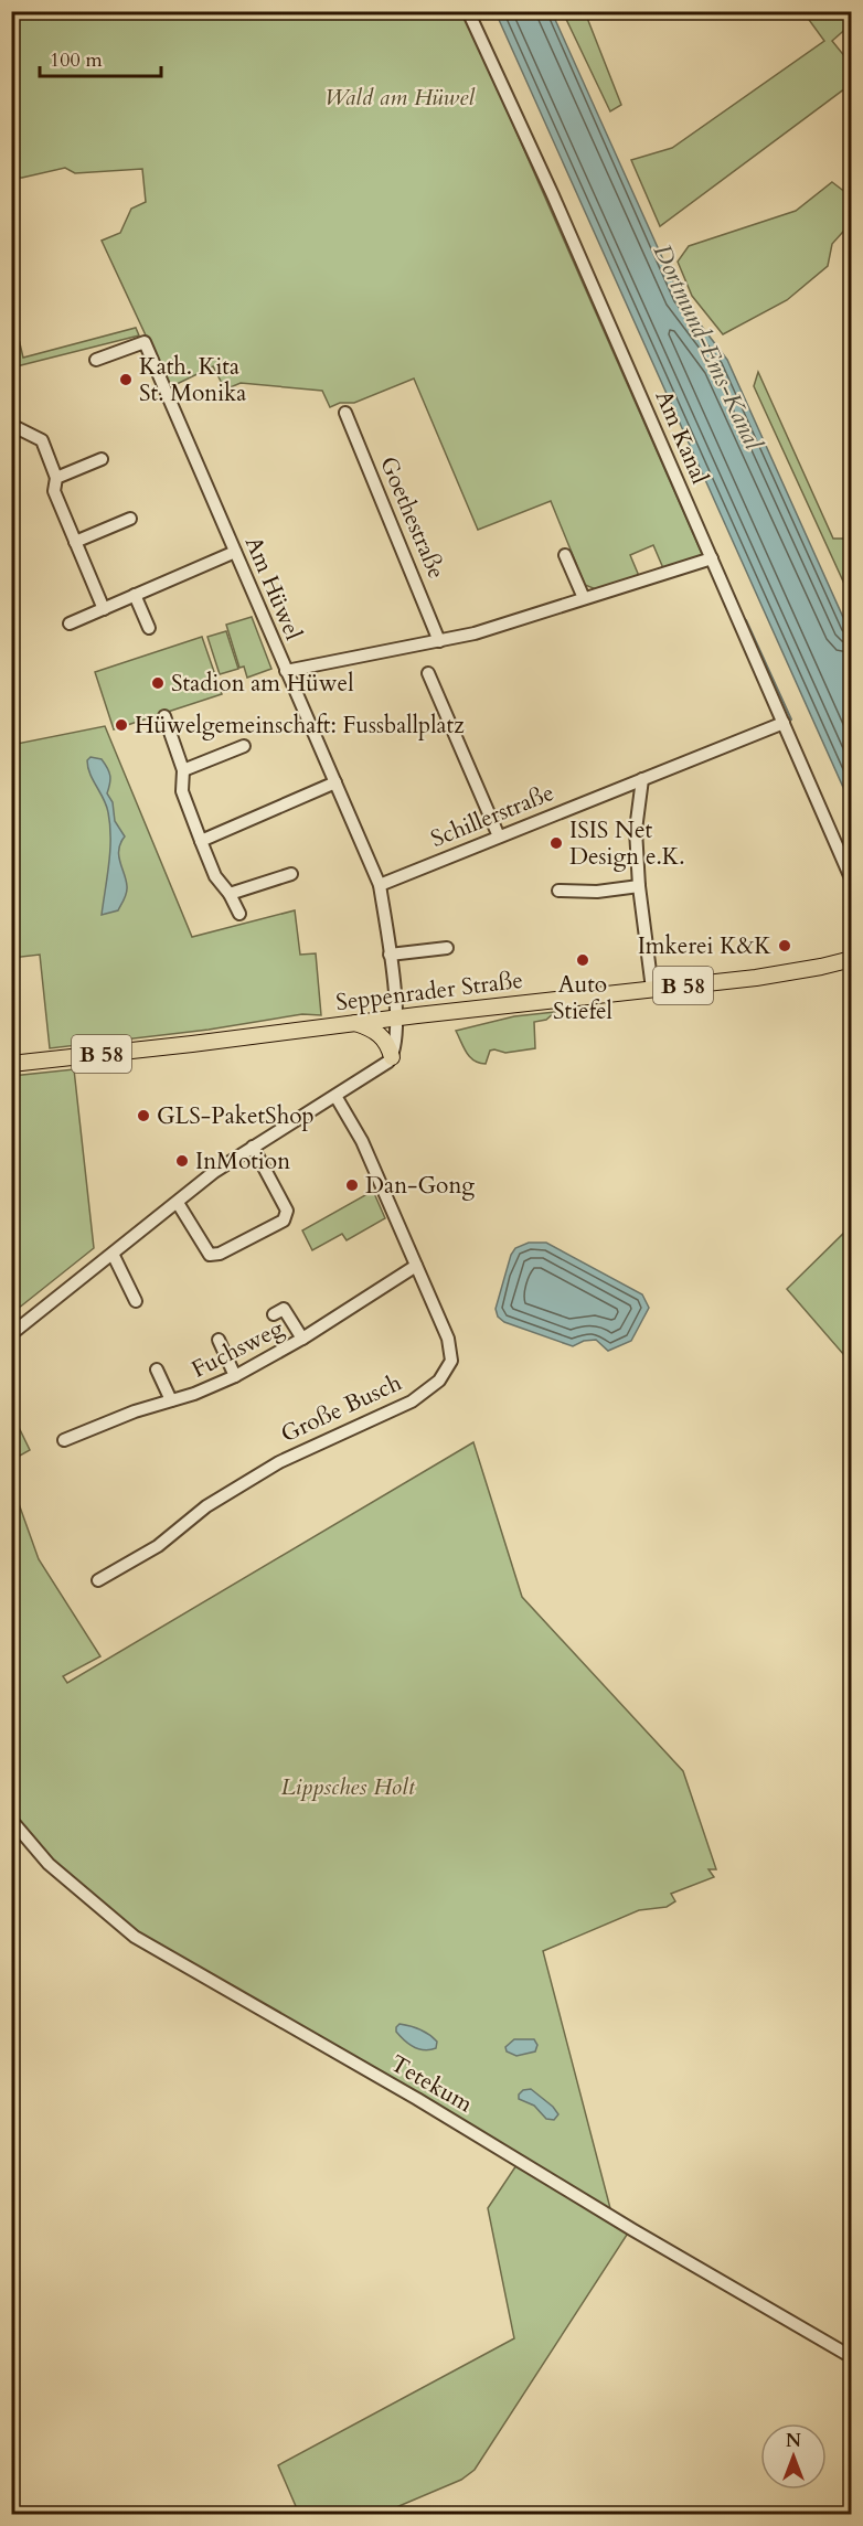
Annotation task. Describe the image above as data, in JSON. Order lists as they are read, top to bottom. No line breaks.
{"streets":{"main road":["B 58","Seppenrader Straße"],"street":["Am Kanal","Goethestraße","Am Hüwel","Schillerstraße","Fuchsweg","Große Busch","Tetekum"]},"crossings":[["Am Hüwel","Schillerstraße"],["Am Hüwel","Seppenrader Straße"],["Fuchsweg","Große Busch"]],"water":["Dortmund-Ems-Kanal"],"parks":["Wald am Hüwel","Lippsches Holt"],"places":["Kath. Kita St. Monika","Stadion am Hüwel","Hüwelgemeinschaft: Fussballplatz","ISIS Net Design e.K.","Imkerei K&K","Auto Stiefel","GLS-PaketShop","InMotion","Dan-Gong"],"scale_bar":"100 m","north":"top"}
